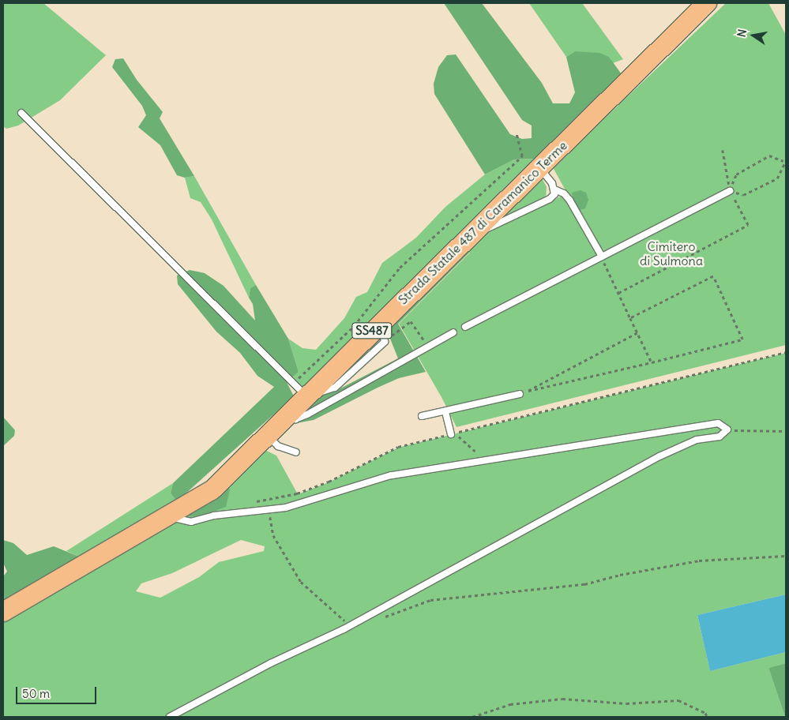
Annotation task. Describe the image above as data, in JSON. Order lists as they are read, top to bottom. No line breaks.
{"streets":{"main road":["Strada Statale 487 di Caramanico Terme","SS487"]},"parks":["Cimitero di Sulmona"],"scale_bar":"50 m","north":"left"}
